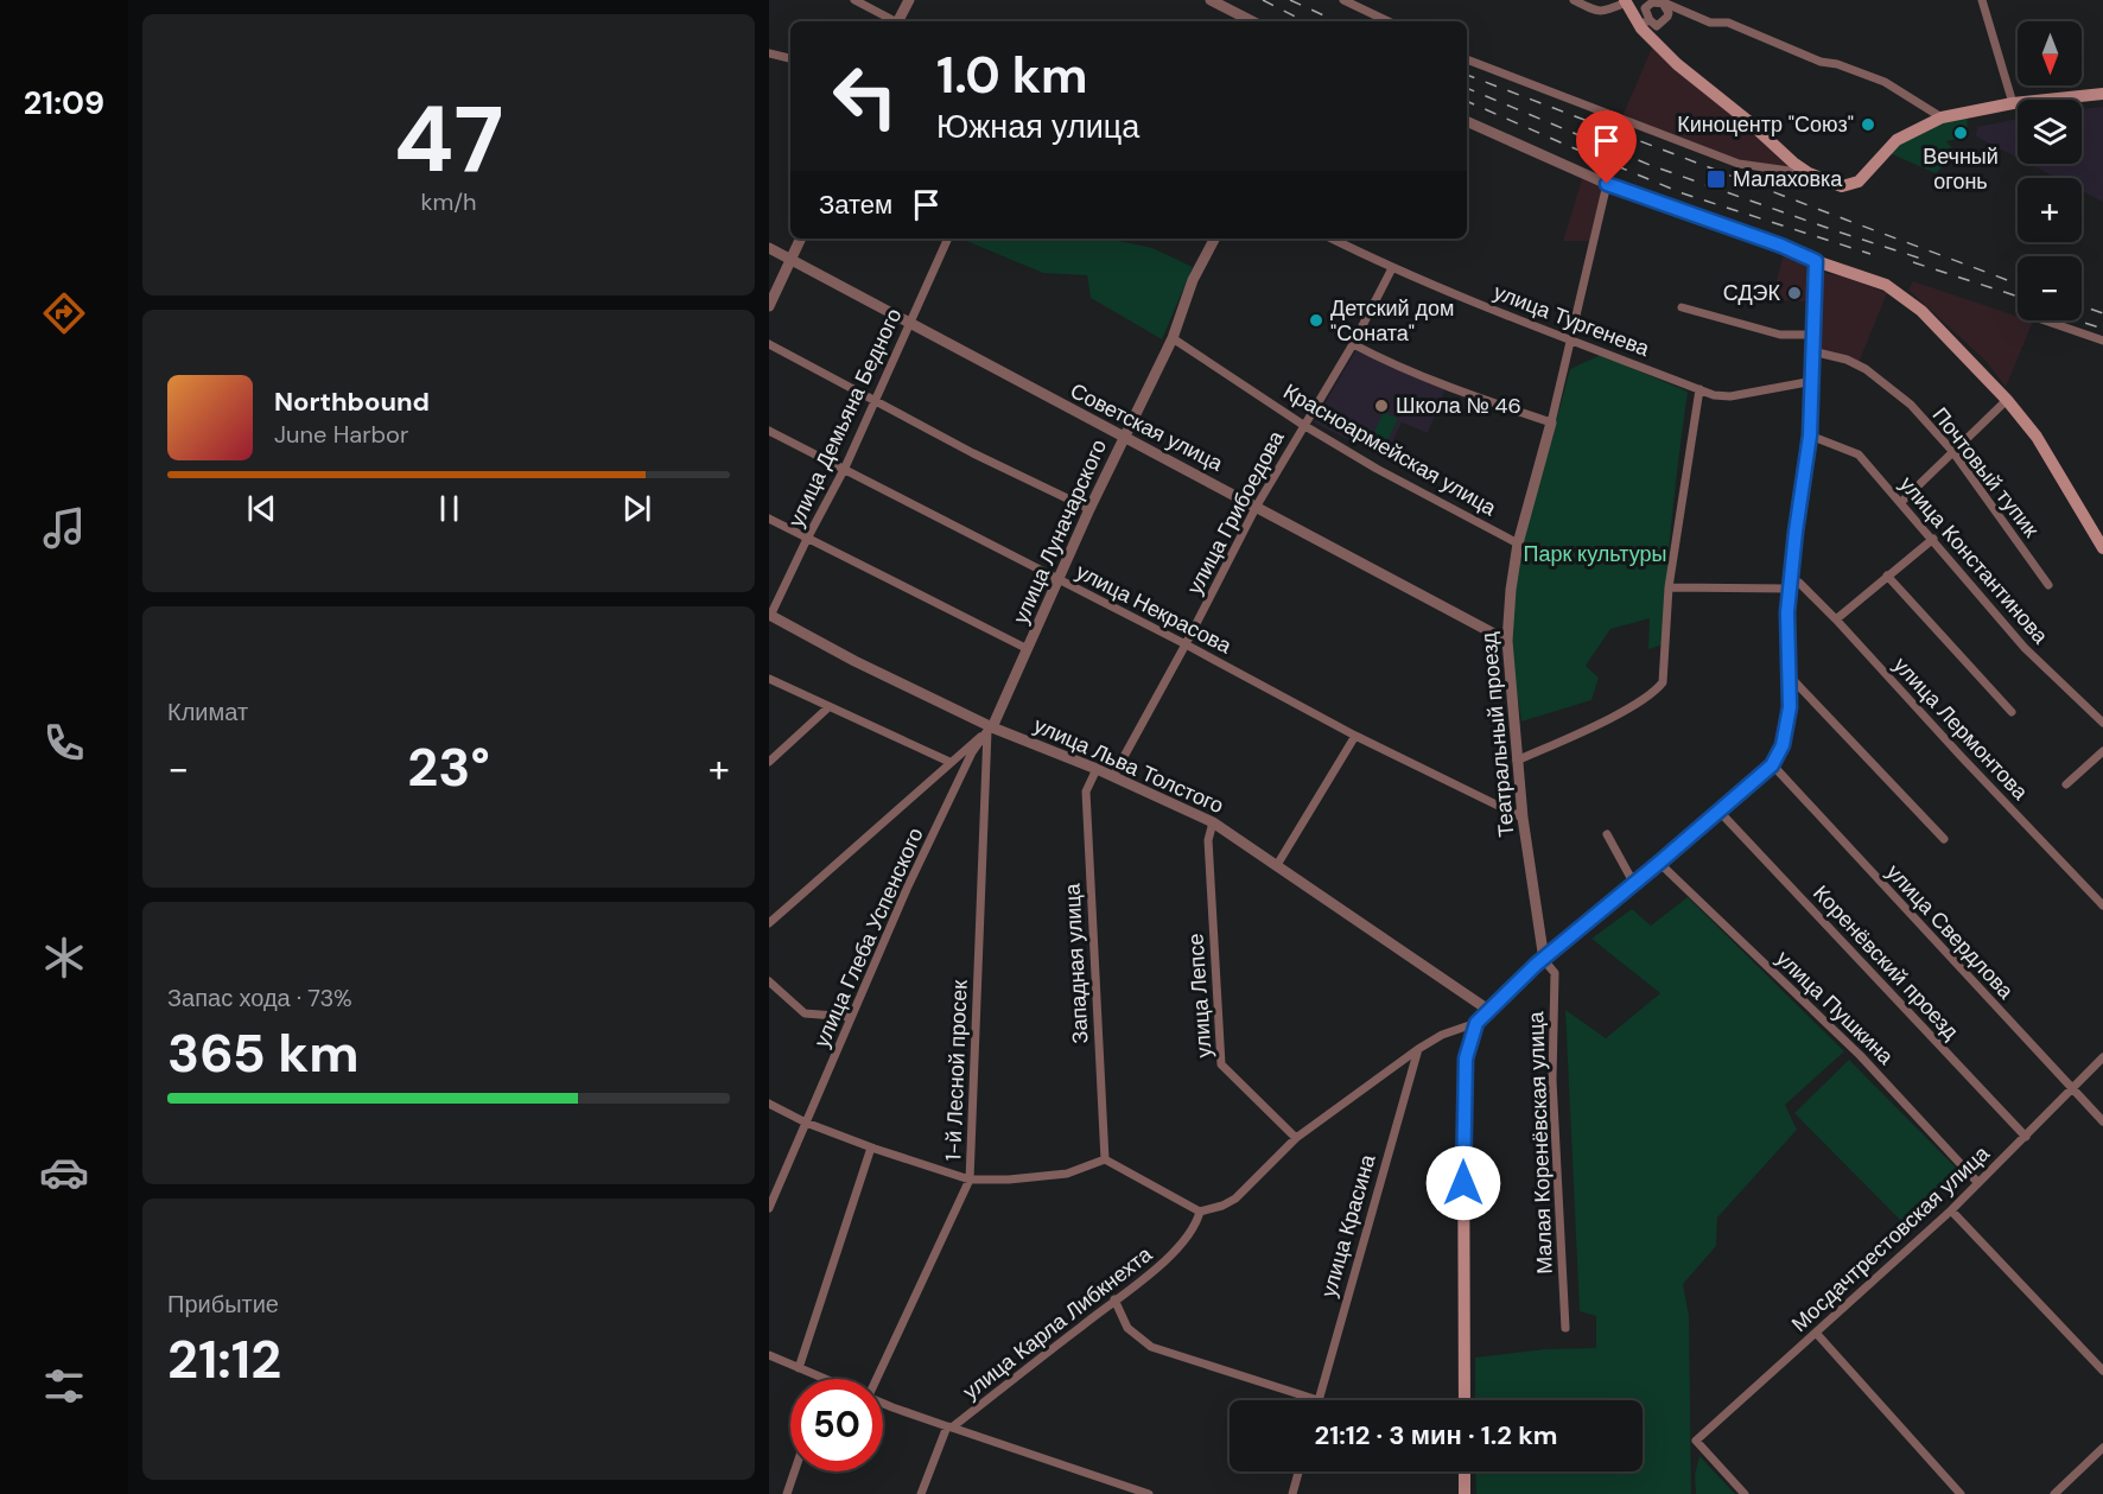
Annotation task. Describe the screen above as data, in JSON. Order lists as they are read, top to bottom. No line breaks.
{"streets":{"street":["улица Тургенева","улица Демьяна Бедного","Советская улица","Красноармейская улица","Почтовый тупик","улица Грибоедова","улица Луначарского","улица Константинова","улица Некрасова","улица Лермонтова","Театральный проезд","улица Льва Толстого","улица Свердлова","улица Глеба Успенского","Коренёвский проезд","Западная улица","улица Лепсе","улица Пушкина","1-й Лесной просек","Малая Коренёвская улица","улица Красина","Мосдачтрестовская улица","улица Карла Либкнехта"]},"crossings":[["улица Тургенева","улица Грибоедова"],["улица Тургенева","Театральный проезд"],["улица Демьяна Бедного","Советская улица"],["улица Демьяна Бедного","улица Некрасова"],["улица Демьяна Бедного","улица Льва Толстого"],["Советская улица","улица Грибоедова"],["Советская улица","улица Луначарского"],["Советская улица","Театральный проезд"],["Красноармейская улица","улица Грибоедова"],["Красноармейская улица","улица Луначарского"],["Красноармейская улица","Театральный проезд"],["улица Грибоедова","улица Некрасова"],["улица Грибоедова","улица Льва Толстого"],["улица Луначарского","улица Некрасова"],["улица Луначарского","улица Льва Толстого"],["улица Луначарского","улица Глеба Успенского"],["улица Луначарского","1-й Лесной просек"],["улица Некрасова","Театральный проезд"],["Театральный проезд","Малая Коренёвская улица"],["улица Льва Толстого","улица Глеба Успенского"],["улица Льва Толстого","Западная улица"],["улица Льва Толстого","улица Лепсе"],["улица Льва Толстого","1-й Лесной просек"],["улица Свердлова","Мосдачтрестовская улица"],["улица Глеба Успенского","1-й Лесной просек"],["Коренёвский проезд","Мосдачтрестовская улица"],["улица Пушкина","Мосдачтрестовская улица"]],"parks":["Парк культуры"],"places":{"other":["Киноцентр \"Союз\"","Вечный огонь","СДЭК","Детский дом \"Соната\"","Школа № 46"],"transit":["Малаховка"]},"north":"bottom","page":{"tabs":"21:09","tile":[["47","km/h"],"Климат",["Запас хода · 73%","365 km"],["Прибытие","21:12"]],"map_buttons":["+","−"],"turn":["1.0 km","Южная улица"],"then":"Затем","song":["Northbound","June Harbor"],"heat":["−","23°","+"],"limit":"50","trip":"21:12 · 3 мин · 1.2 km"}}
